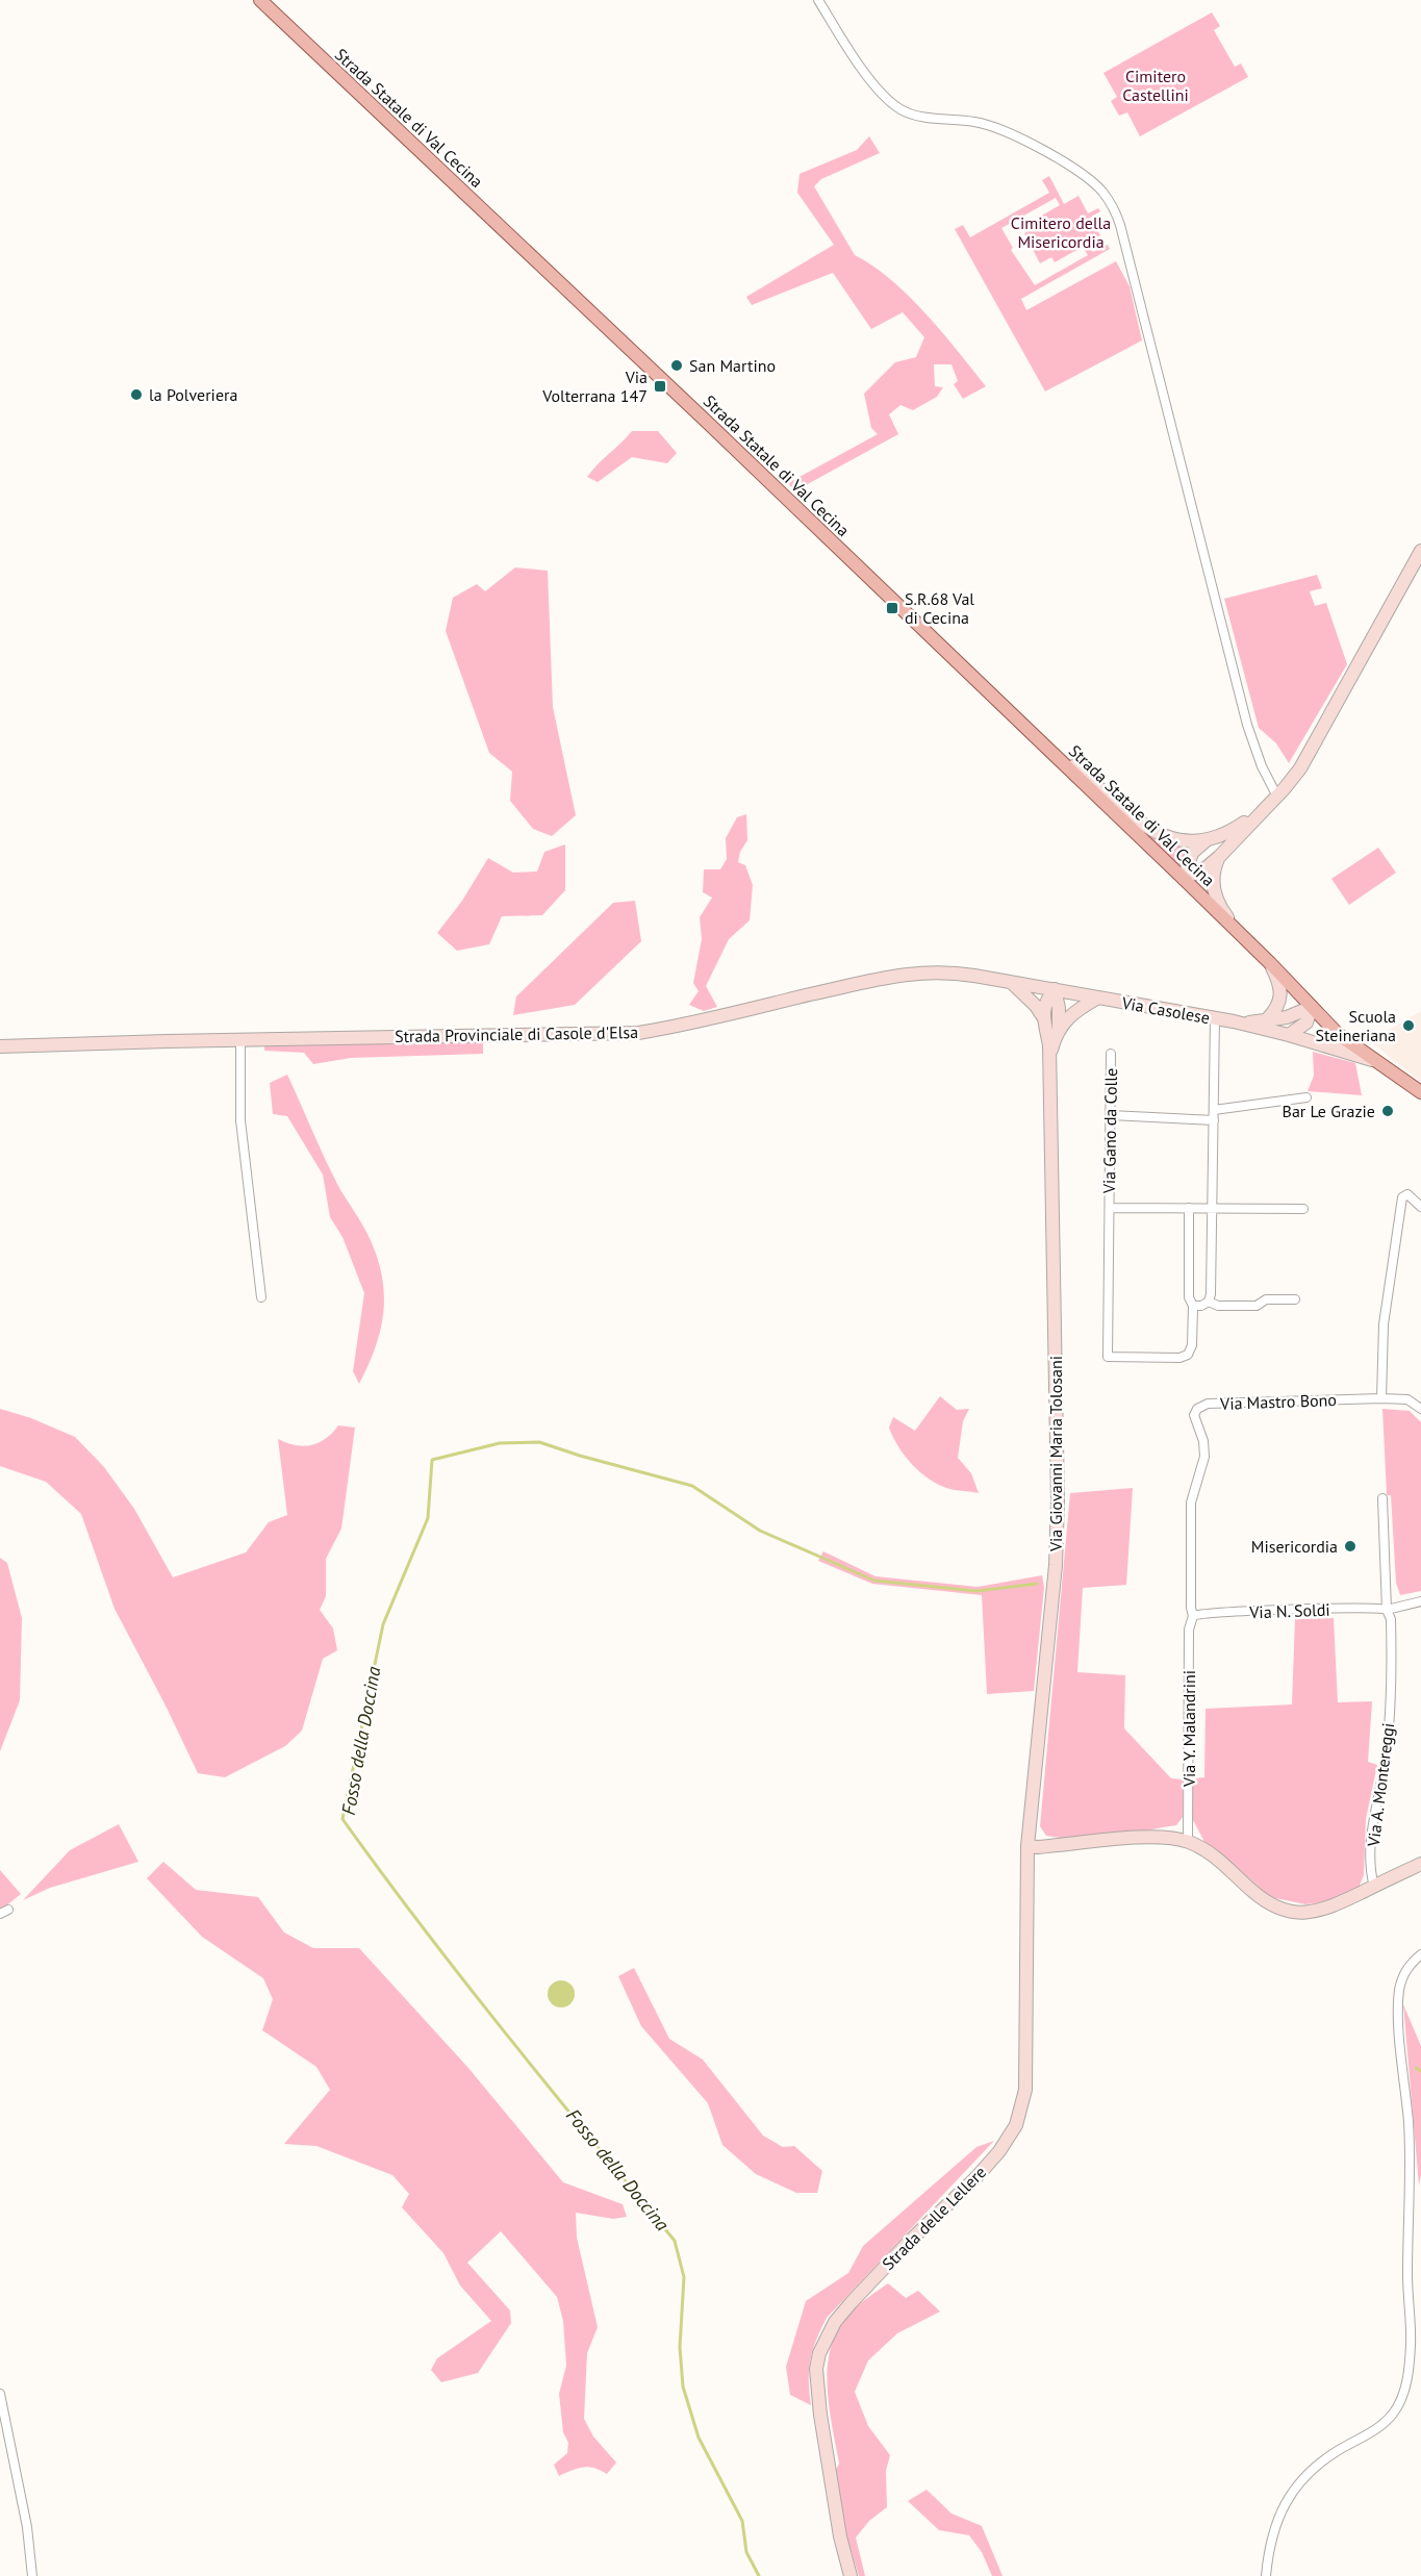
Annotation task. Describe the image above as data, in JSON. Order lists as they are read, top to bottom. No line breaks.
{"streets":{"main road":["Strada Statale di Val Cecina","Via Casolese","Strada Provinciale di Casole d'Elsa","Via Giovanni Maria Tolosani","Strada delle Lellere"],"street":["Via Gano da Colle","Via Mastro Bono","Via N. Soldi","Via Y. Malandrini","Via A. Montereggi"]},"crossings":[["Strada Statale di Val Cecina","Via Casolese"],["Via Casolese","Strada Provinciale di Casole d'Elsa"],["Strada Provinciale di Casole d'Elsa","Via Giovanni Maria Tolosani"],["Via Mastro Bono","Via N. Soldi"],["Via Mastro Bono","Via Y. Malandrini"],["Via Giovanni Maria Tolosani","Strada delle Lellere"],["Via N. Soldi","Via Y. Malandrini"],["Via N. Soldi","Via A. Montereggi"]],"water":["Fosso della Doccina"],"parks":["Cimitero Castellini","Cimitero della Misericordia"],"places":{"other":["San Martino","la Polveriera","Scuola Steineriana","Bar Le Grazie","Misericordia"],"transit":["Via Volterrana 147","S.R.68 Val di Cecina"]}}
